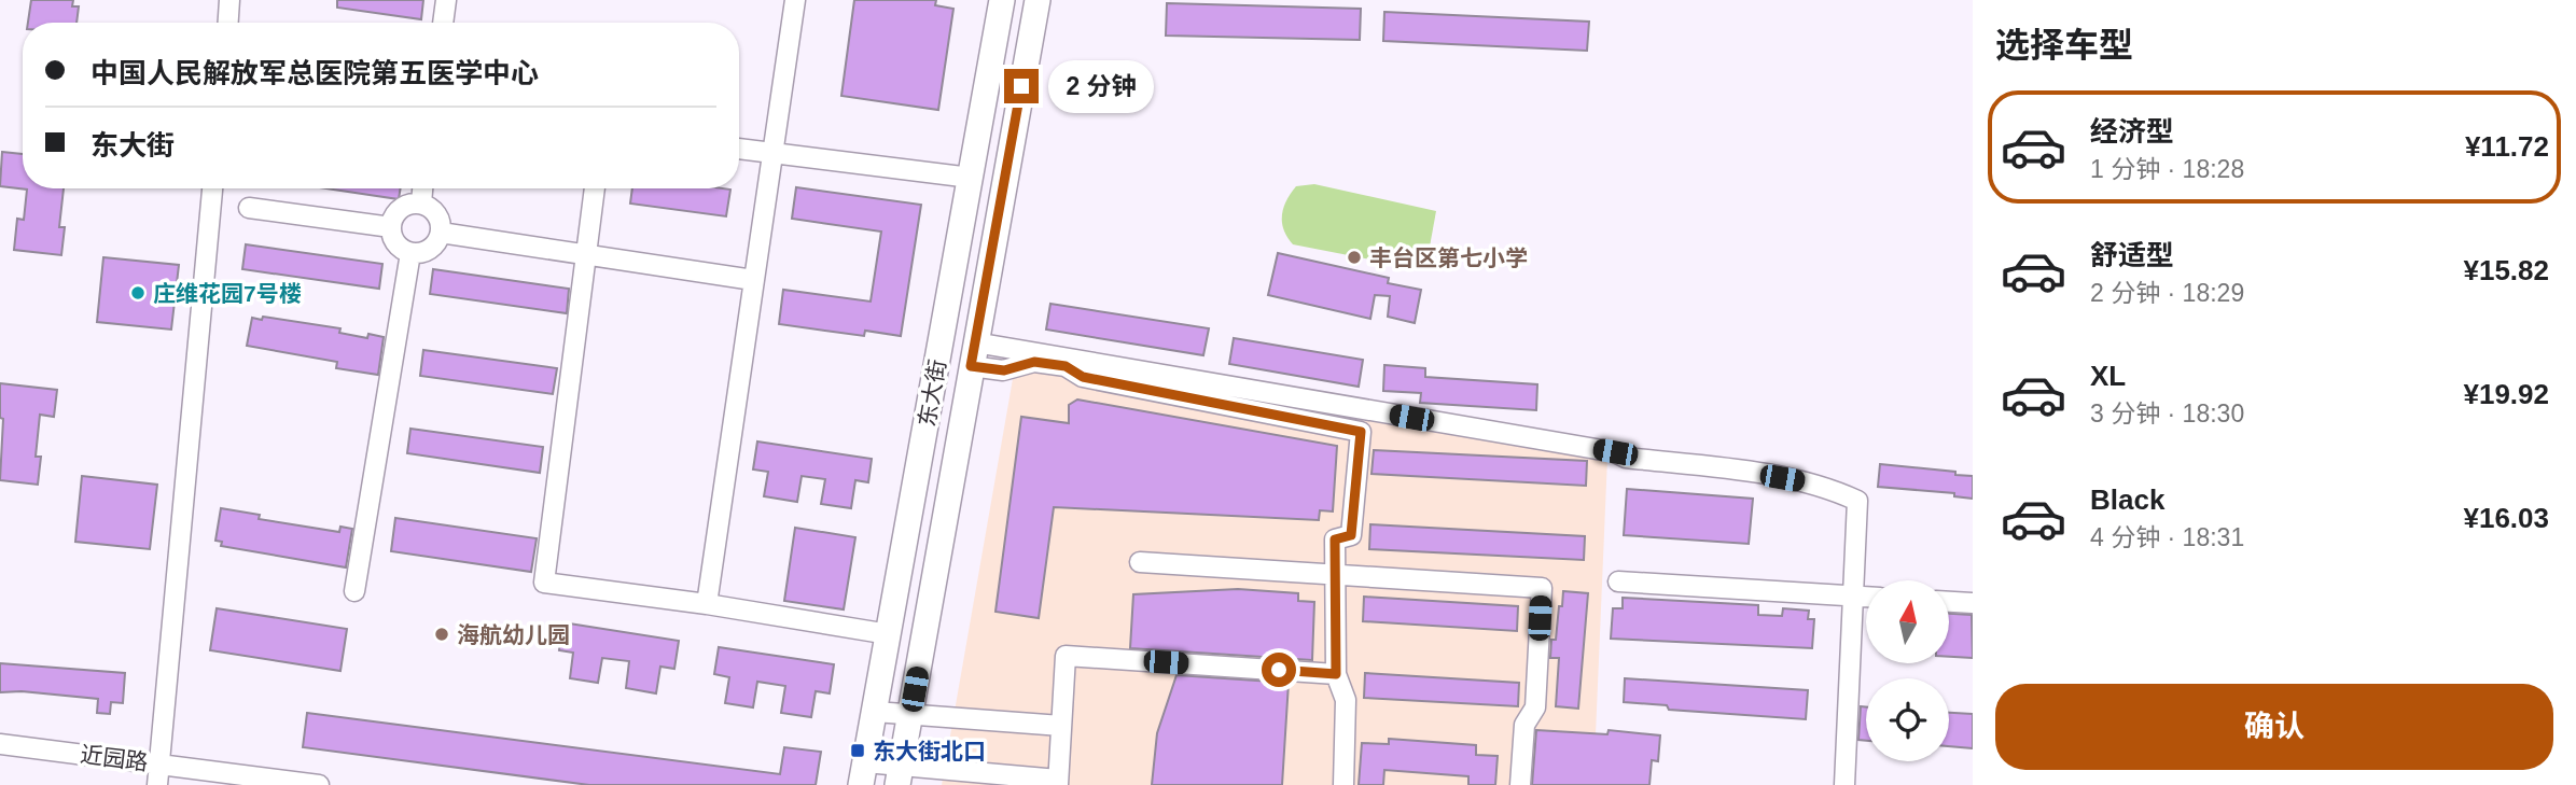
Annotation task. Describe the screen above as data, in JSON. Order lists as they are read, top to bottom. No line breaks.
{"streets":{"main road":["东大街"],"street":["近园路"]},"places":{"other":["丰台区第七小学","庄维花园7号楼","海航幼儿园"],"transit":["东大街北口"]},"north":"top","page":{"heading":"选择车型","banner":["中国人民解放军总医院第五医学中心","东大街"],"bubble":"2 分钟","list":[{"name":"经济型","note":"1 分钟 · 18:28","value":"¥11.72"},{"name":"舒适型","note":"2 分钟 · 18:29","value":"¥15.82"},{"name":"XL","note":"3 分钟 · 18:30","value":"¥19.92"},{"name":"Black","note":"4 分钟 · 18:31","value":"¥16.03"}],"buttons":"确认"}}
